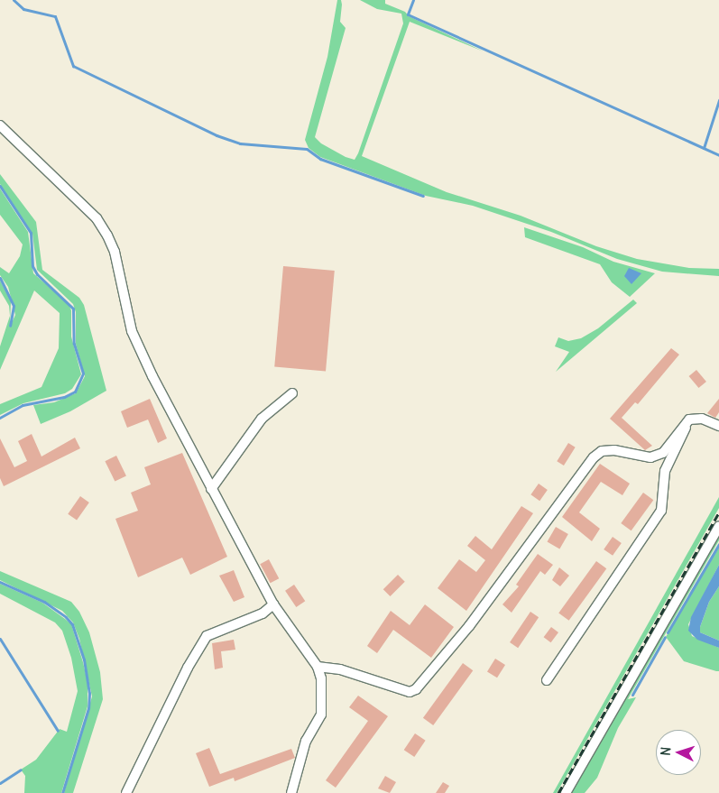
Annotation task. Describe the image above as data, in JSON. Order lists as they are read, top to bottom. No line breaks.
{"north":"left"}
